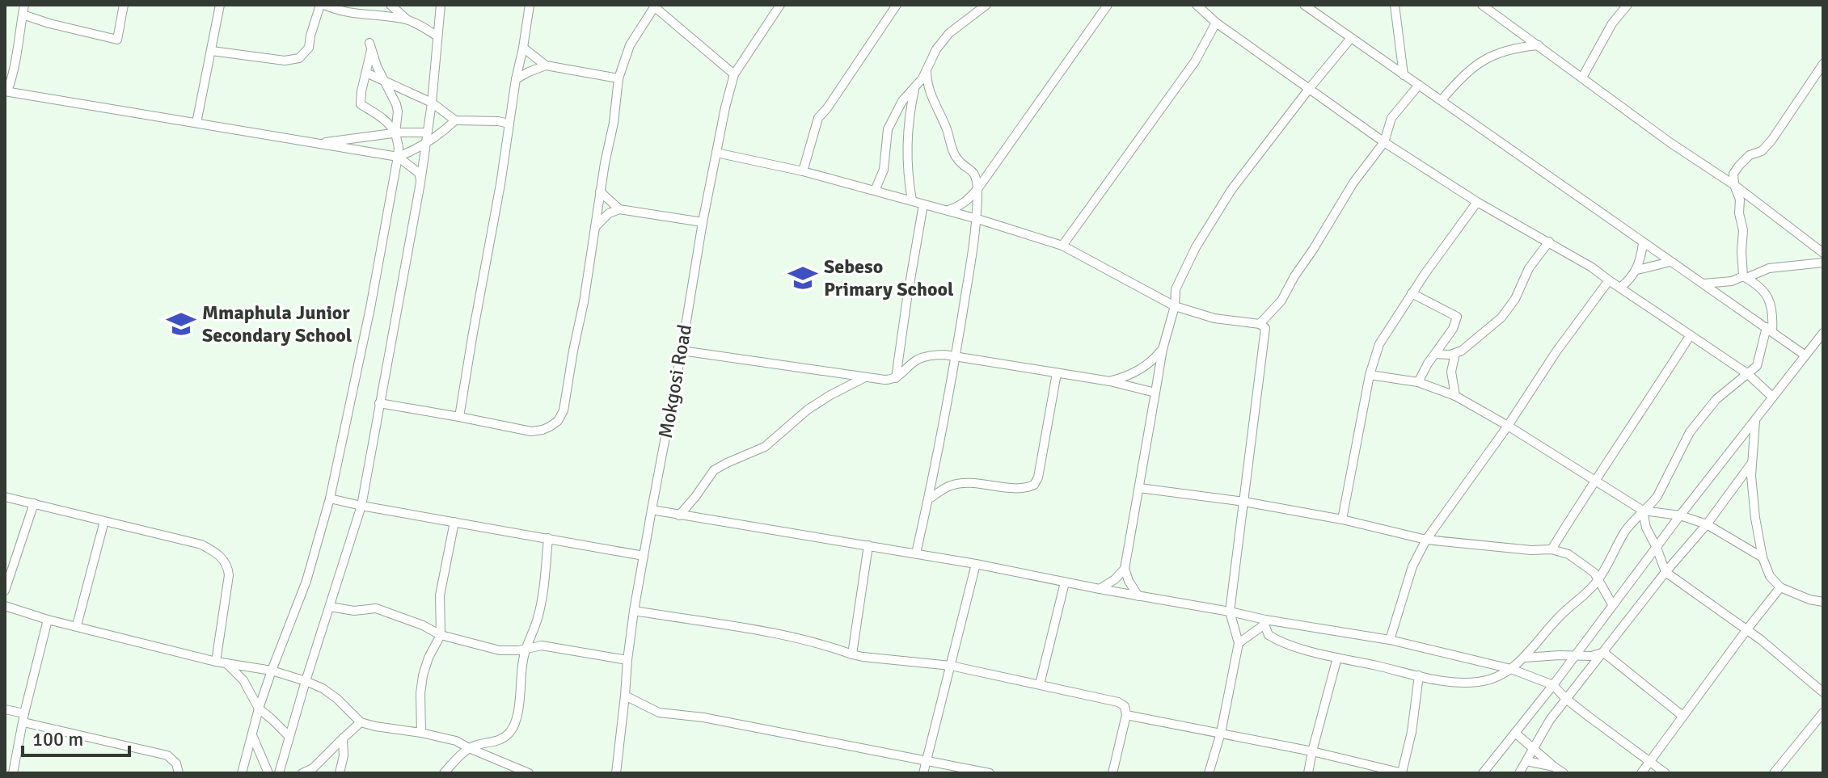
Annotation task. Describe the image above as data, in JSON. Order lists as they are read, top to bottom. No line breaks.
{"streets":{"street":["Mokgosi Road"]},"places":{"school or university":["Sebeso Primary School","Mmaphula Junior Secondary School"]},"scale_bar":"100 m"}
